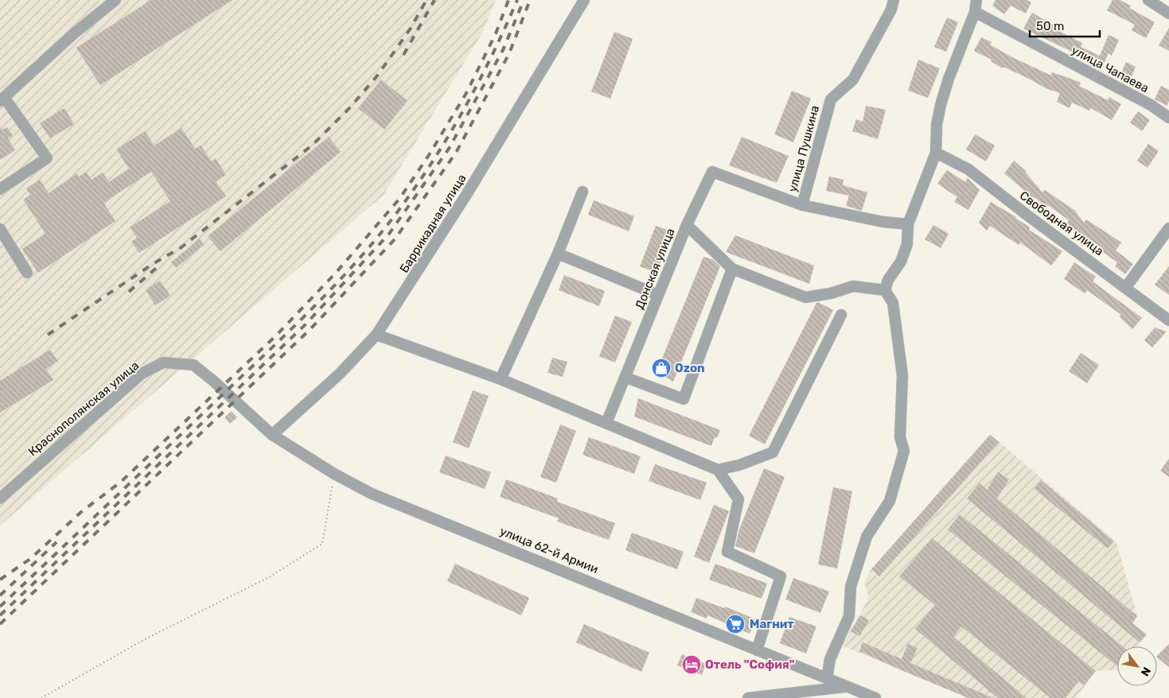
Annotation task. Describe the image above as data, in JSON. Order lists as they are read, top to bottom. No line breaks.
{"streets":{"street":["улица Чапаева","улица Пушкина","Баррикадная улица","Свободная улица","Донская улица","Краснополянская улица","улица 62-й Армии"]},"crossings":[["улица Пушкина","Донская улица"],["Баррикадная улица","улица 62-й Армии"],["Краснополянская улица","улица 62-й Армии"]],"places":{"shop":["Ozon"],"supermarket":["Магнит"],"hotel":["Отель \"София\""]},"scale_bar":"50 m","north":"bottom right"}
